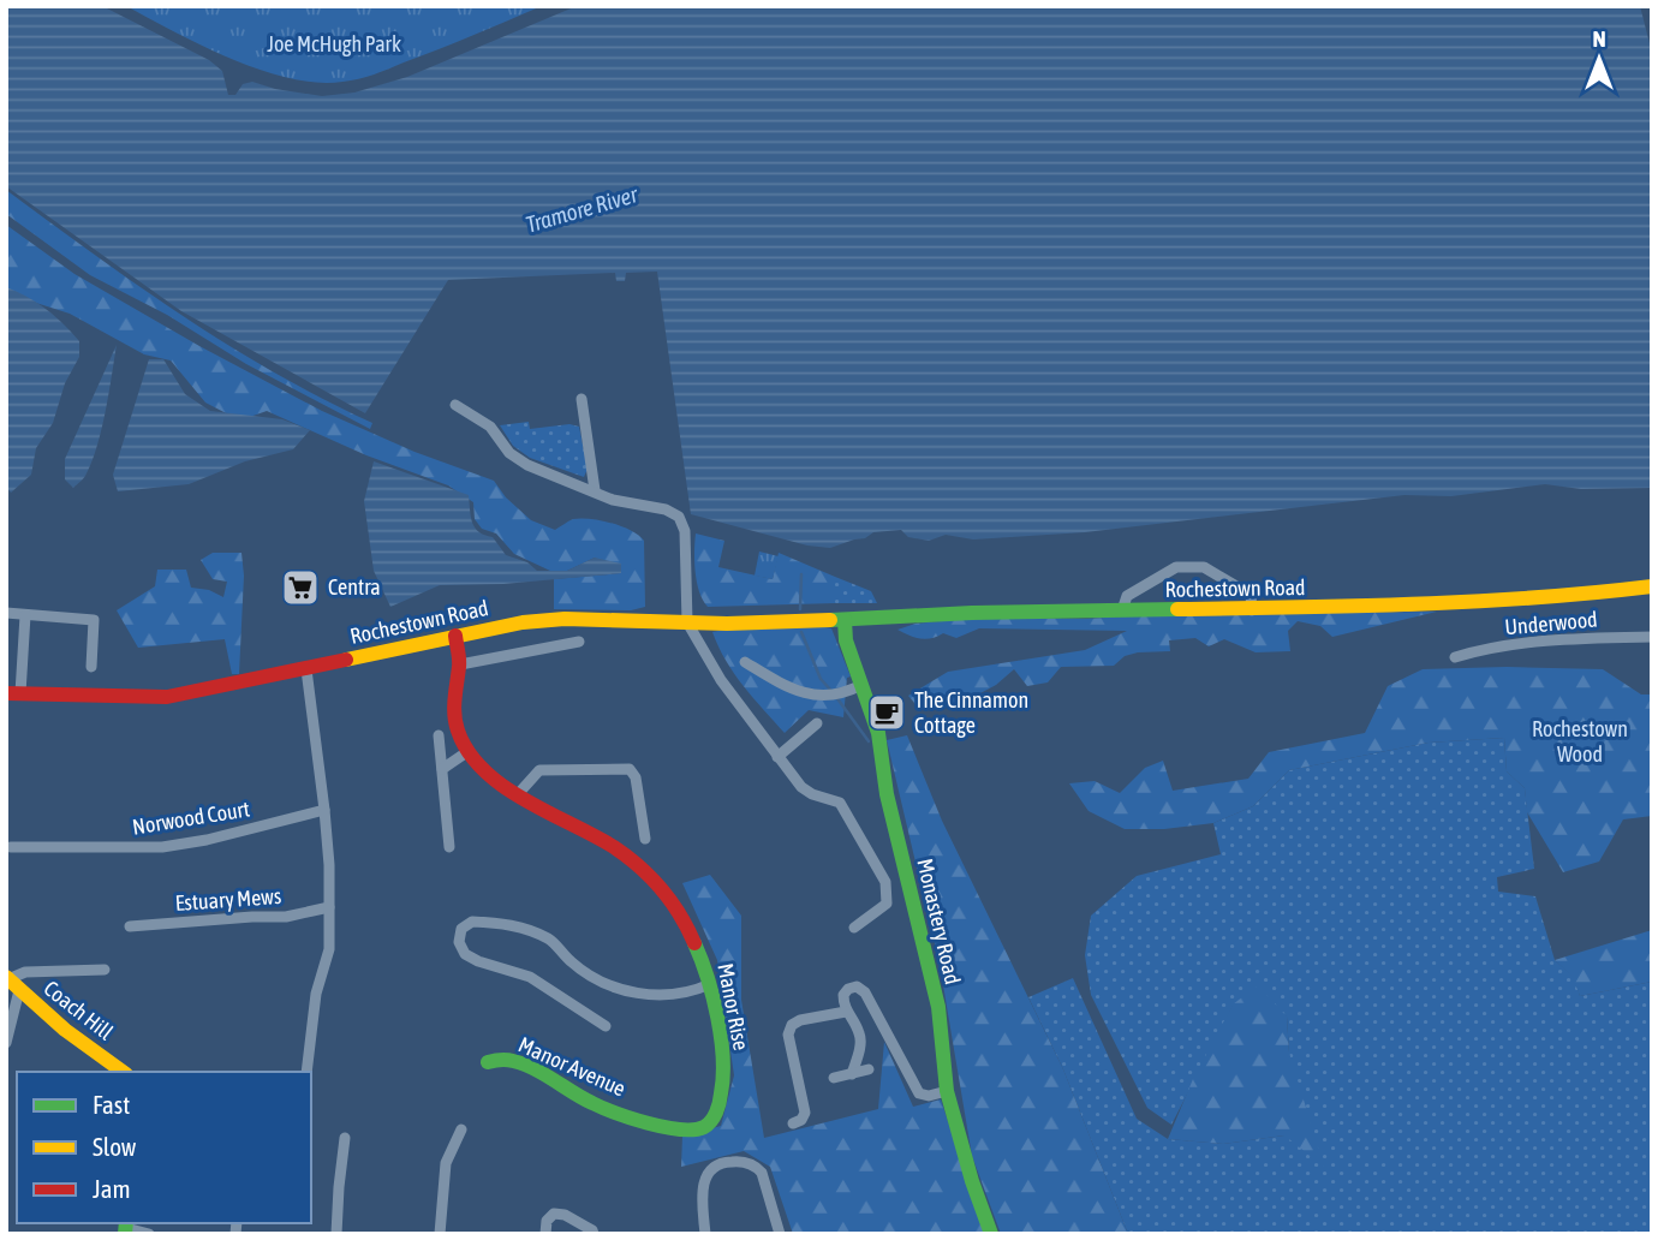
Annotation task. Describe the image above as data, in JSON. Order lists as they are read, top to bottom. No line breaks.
{"streets":{"main road":["Rochestown Road","Monastery Road","Manor Rise","Coach Hill","Manor Avenue"],"street":["Underwood","Norwood Court","Estuary Mews"]},"crossings":[["Rochestown Road","Monastery Road"],["Manor Rise","Manor Avenue"]],"water":["Tramore River"],"parks":["Joe McHugh Park","Rochestown Wood"],"places":{"supermarket":["Centra"],"cafe":["The Cinnamon Cottage"]},"legend":["Fast","Slow","Jam"],"north":"top"}
